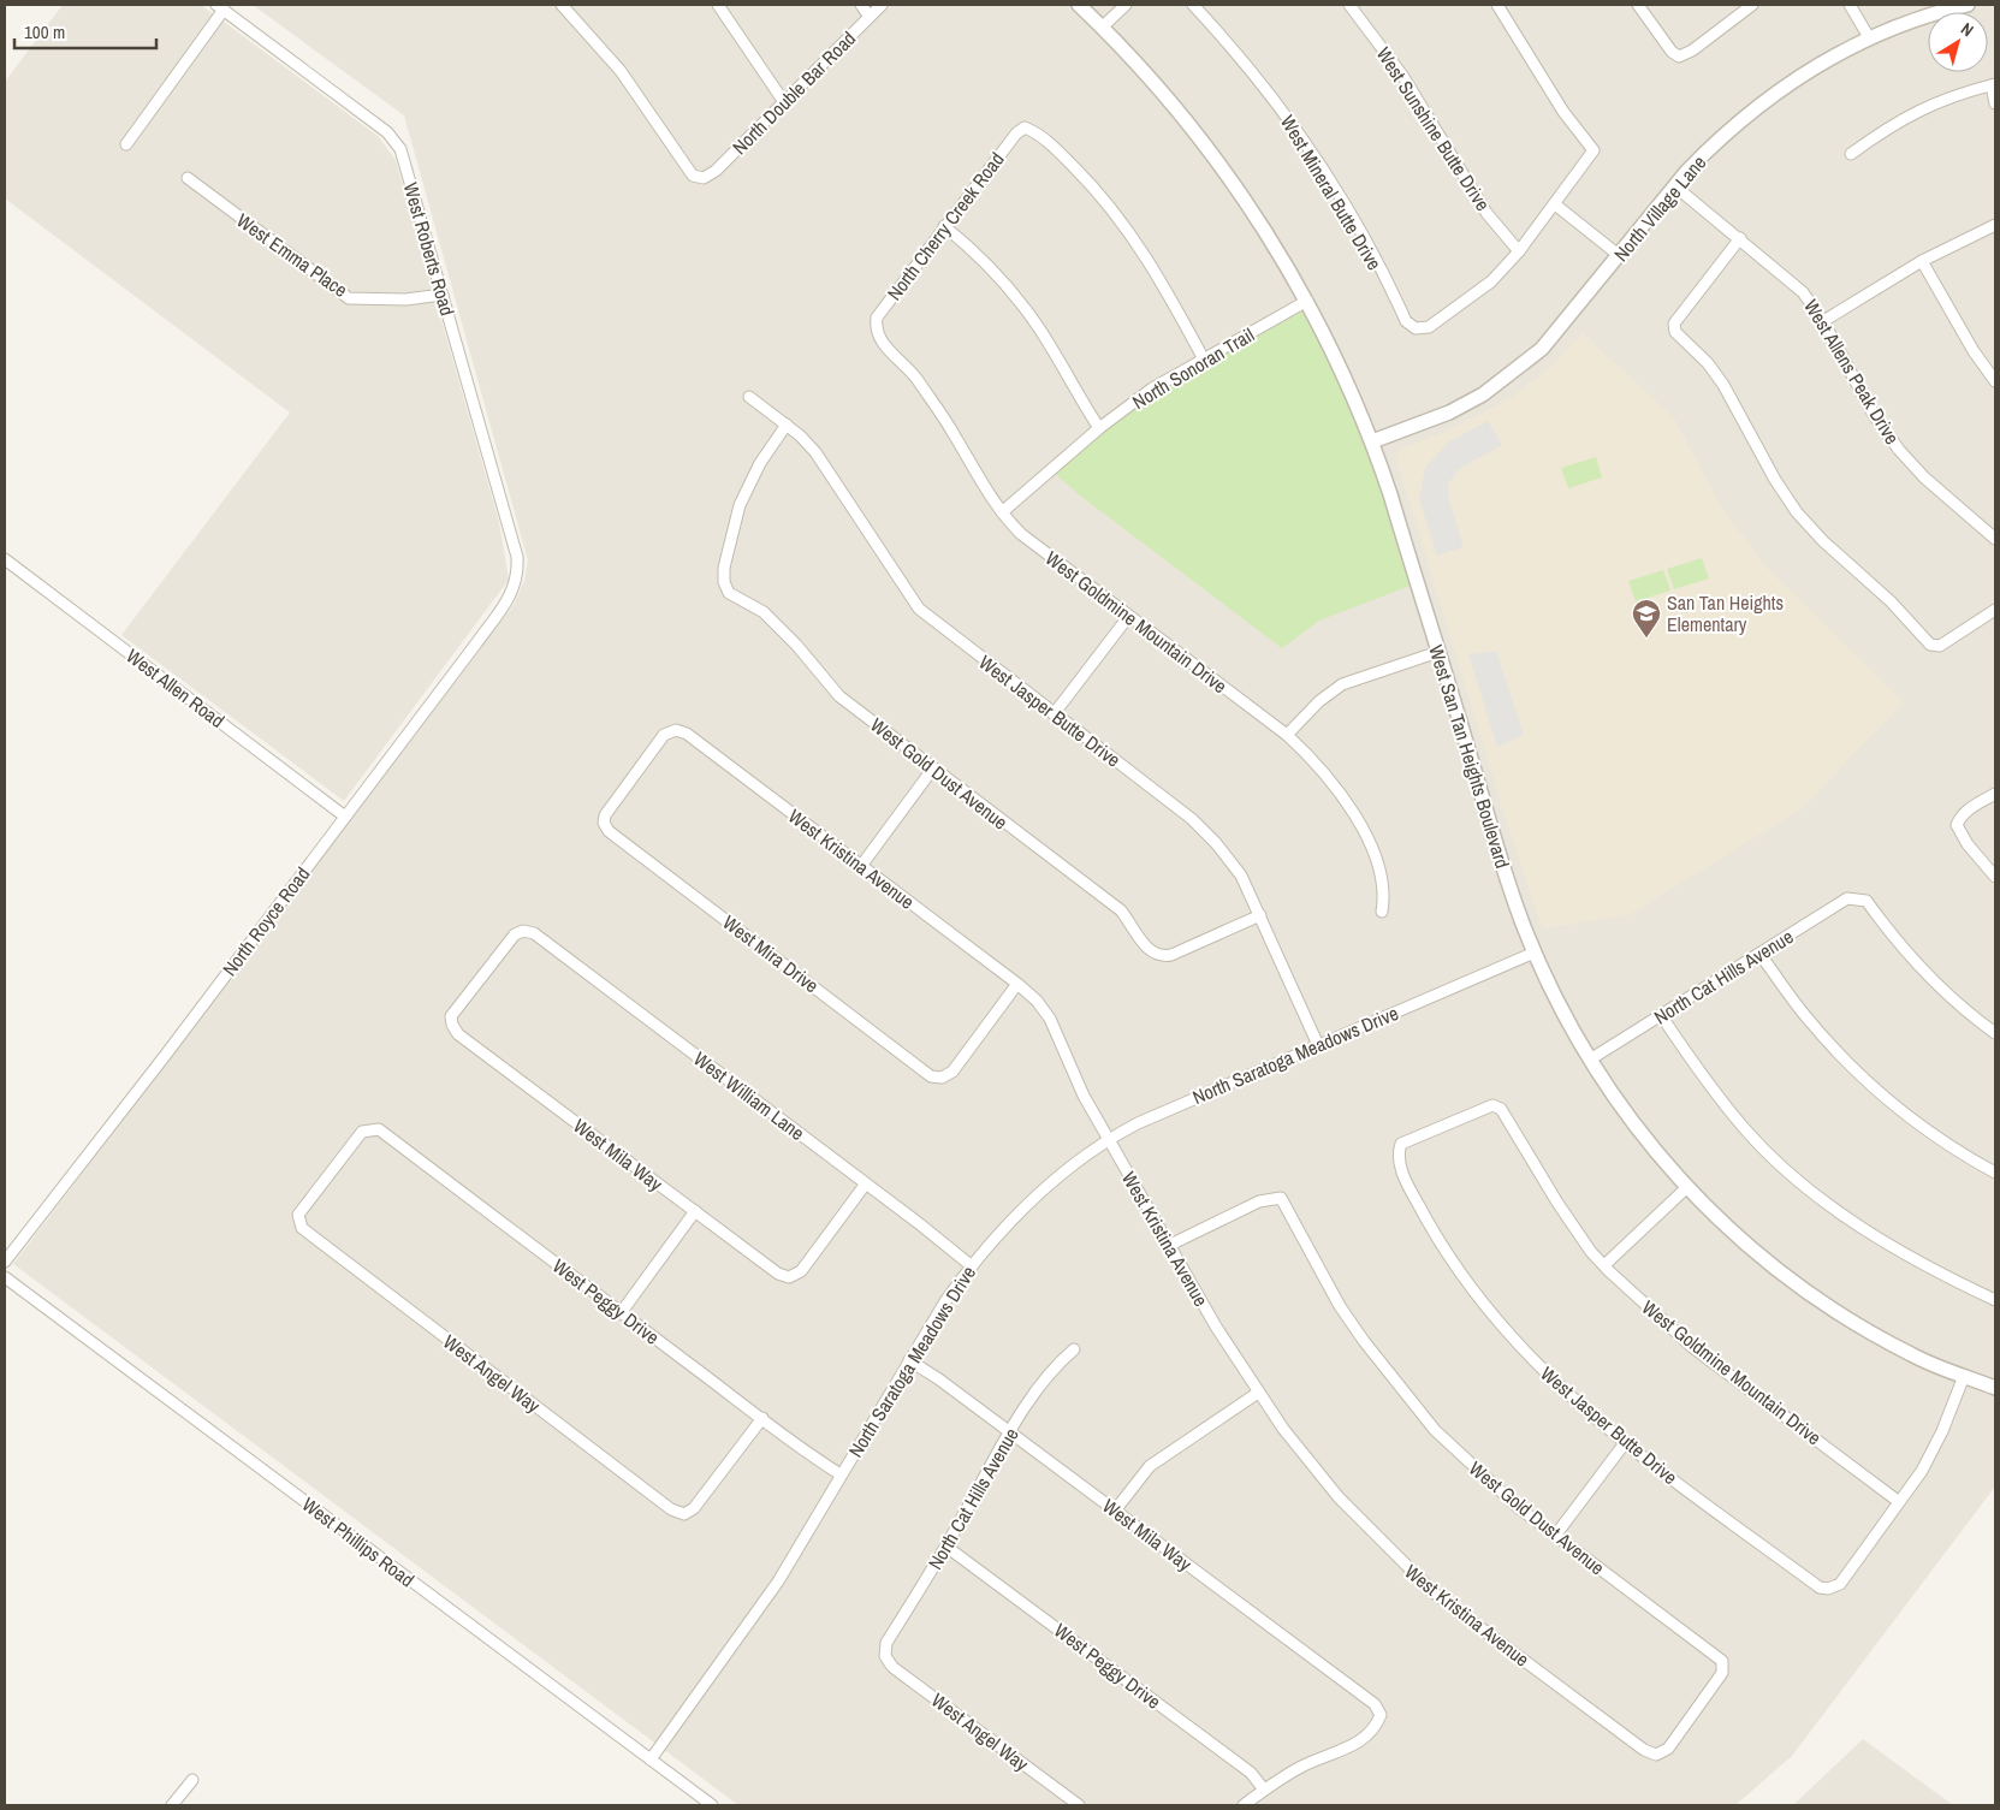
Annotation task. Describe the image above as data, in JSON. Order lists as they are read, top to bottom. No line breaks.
{"streets":{"street":["North Double Bar Road","West Sunshine Butte Drive","West Mineral Butte Drive","North Village Lane","North Cherry Creek Road","West Roberts Road","West Emma Place","North Sonoran Trail","West Allens Peak Drive","West Goldmine Mountain Drive","West Allen Road","West Jasper Butte Drive","West San Tan Heights Boulevard","West Gold Dust Avenue","West Kristina Avenue","North Royce Road","West Mira Drive","North Cat Hills Avenue","North Saratoga Meadows Drive","West William Lane","West Mila Way","West Peggy Drive","West Angel Way","West Phillips Road"]},"crossings":[["West Sunshine Butte Drive","West Mineral Butte Drive"],["North Village Lane","West Allens Peak Drive"],["North Village Lane","West San Tan Heights Boulevard"],["North Cherry Creek Road","North Sonoran Trail"],["North Cherry Creek Road","West Goldmine Mountain Drive"],["West Roberts Road","West Emma Place"],["West Roberts Road","North Royce Road"],["North Sonoran Trail","West Goldmine Mountain Drive"],["North Sonoran Trail","West San Tan Heights Boulevard"],["West Goldmine Mountain Drive","West Jasper Butte Drive"],["West Allen Road","North Royce Road"],["West Jasper Butte Drive","West Gold Dust Avenue"],["West Jasper Butte Drive","North Saratoga Meadows Drive"],["West San Tan Heights Boulevard","North Cat Hills Avenue"],["West San Tan Heights Boulevard","North Saratoga Meadows Drive"],["West Gold Dust Avenue","West Kristina Avenue"],["West Kristina Avenue","West Mira Drive"],["West Kristina Avenue","North Saratoga Meadows Drive"],["North Cat Hills Avenue","West Mila Way"],["North Cat Hills Avenue","West Peggy Drive"],["North Cat Hills Avenue","West Angel Way"],["North Saratoga Meadows Drive","West William Lane"],["North Saratoga Meadows Drive","West Mila Way"],["North Saratoga Meadows Drive","West Peggy Drive"],["North Saratoga Meadows Drive","West Phillips Road"],["West William Lane","West Mila Way"],["West Mila Way","West Peggy Drive"],["West Peggy Drive","West Angel Way"]],"places":{"school or university":["San Tan Heights Elementary"]},"scale_bar":"100 m","north":"top right"}
